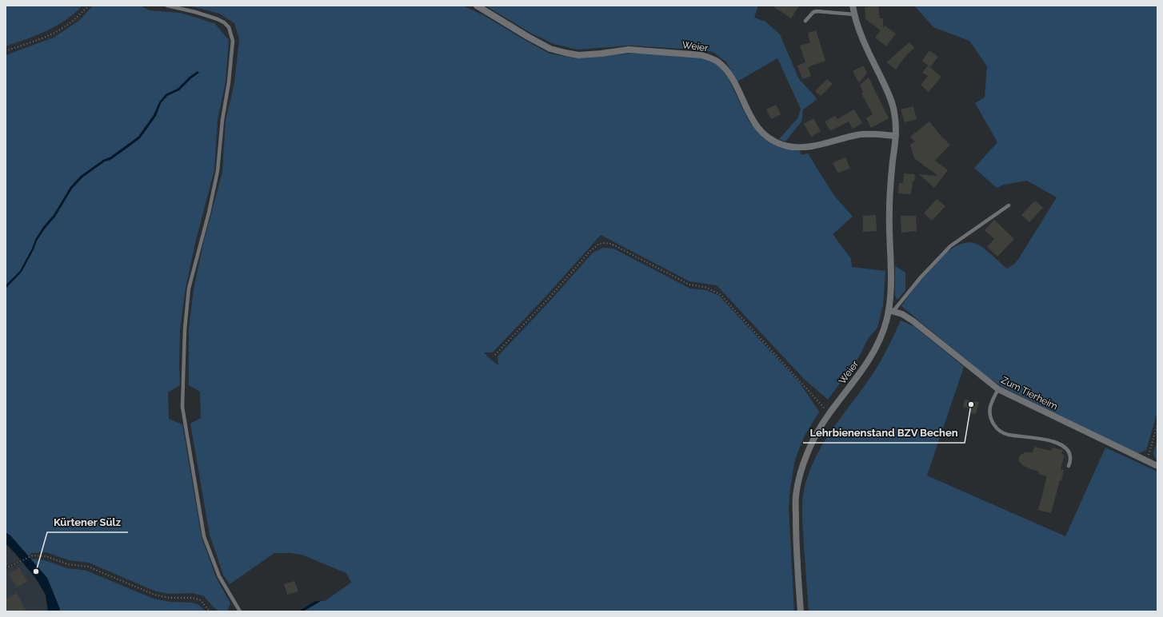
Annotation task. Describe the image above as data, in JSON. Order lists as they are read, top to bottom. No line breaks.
{"streets":{"street":["Weier","Zum Tierheim"]},"crossings":[["Weier","Zum Tierheim"]],"places":["Lehrbienenstand BZV Bechen","Kürtener Sülz"]}
